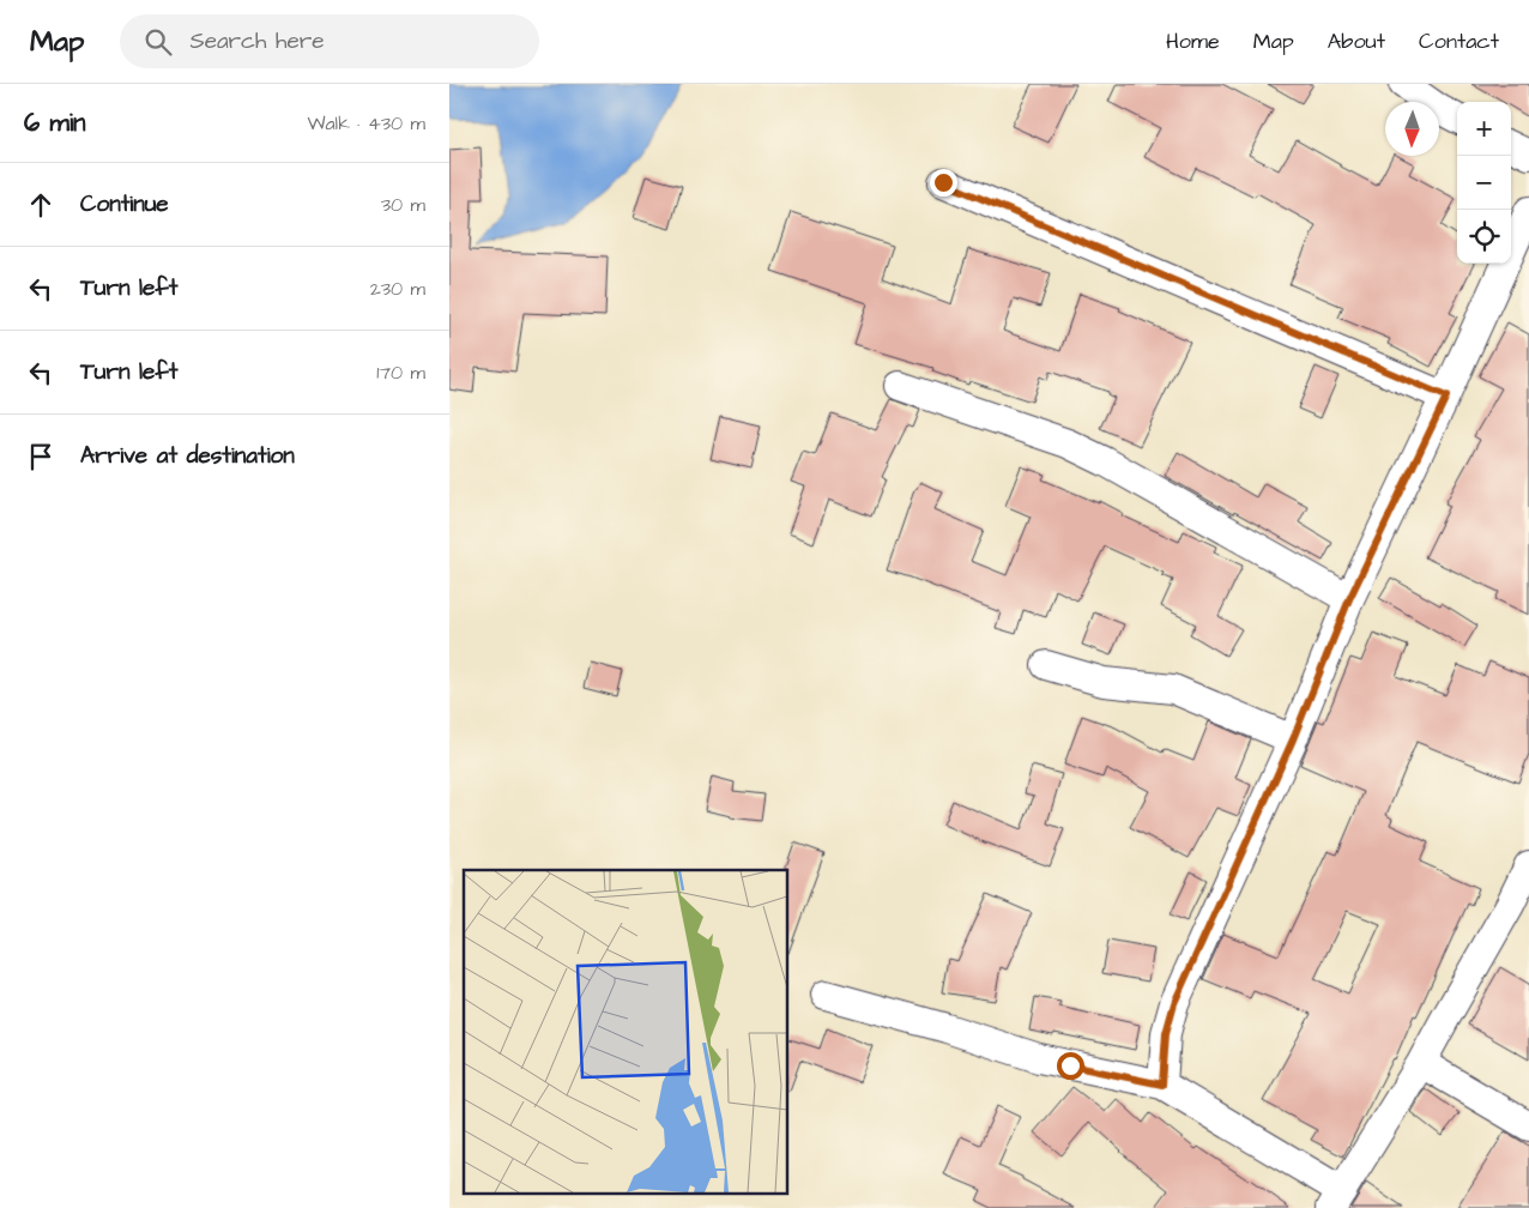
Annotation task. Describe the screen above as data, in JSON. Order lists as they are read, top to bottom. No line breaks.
{"north":"bottom","page":{"header":"Map","search":"Search here","nav":["Home","Map","About","Contact"],"heading":["6 min","Walk · 430 m"],"map_buttons":["+","−"],"list":[["Continue","30 m"],["Turn left","230 m"],["Turn left","170 m"],"Arrive at destination"]}}
